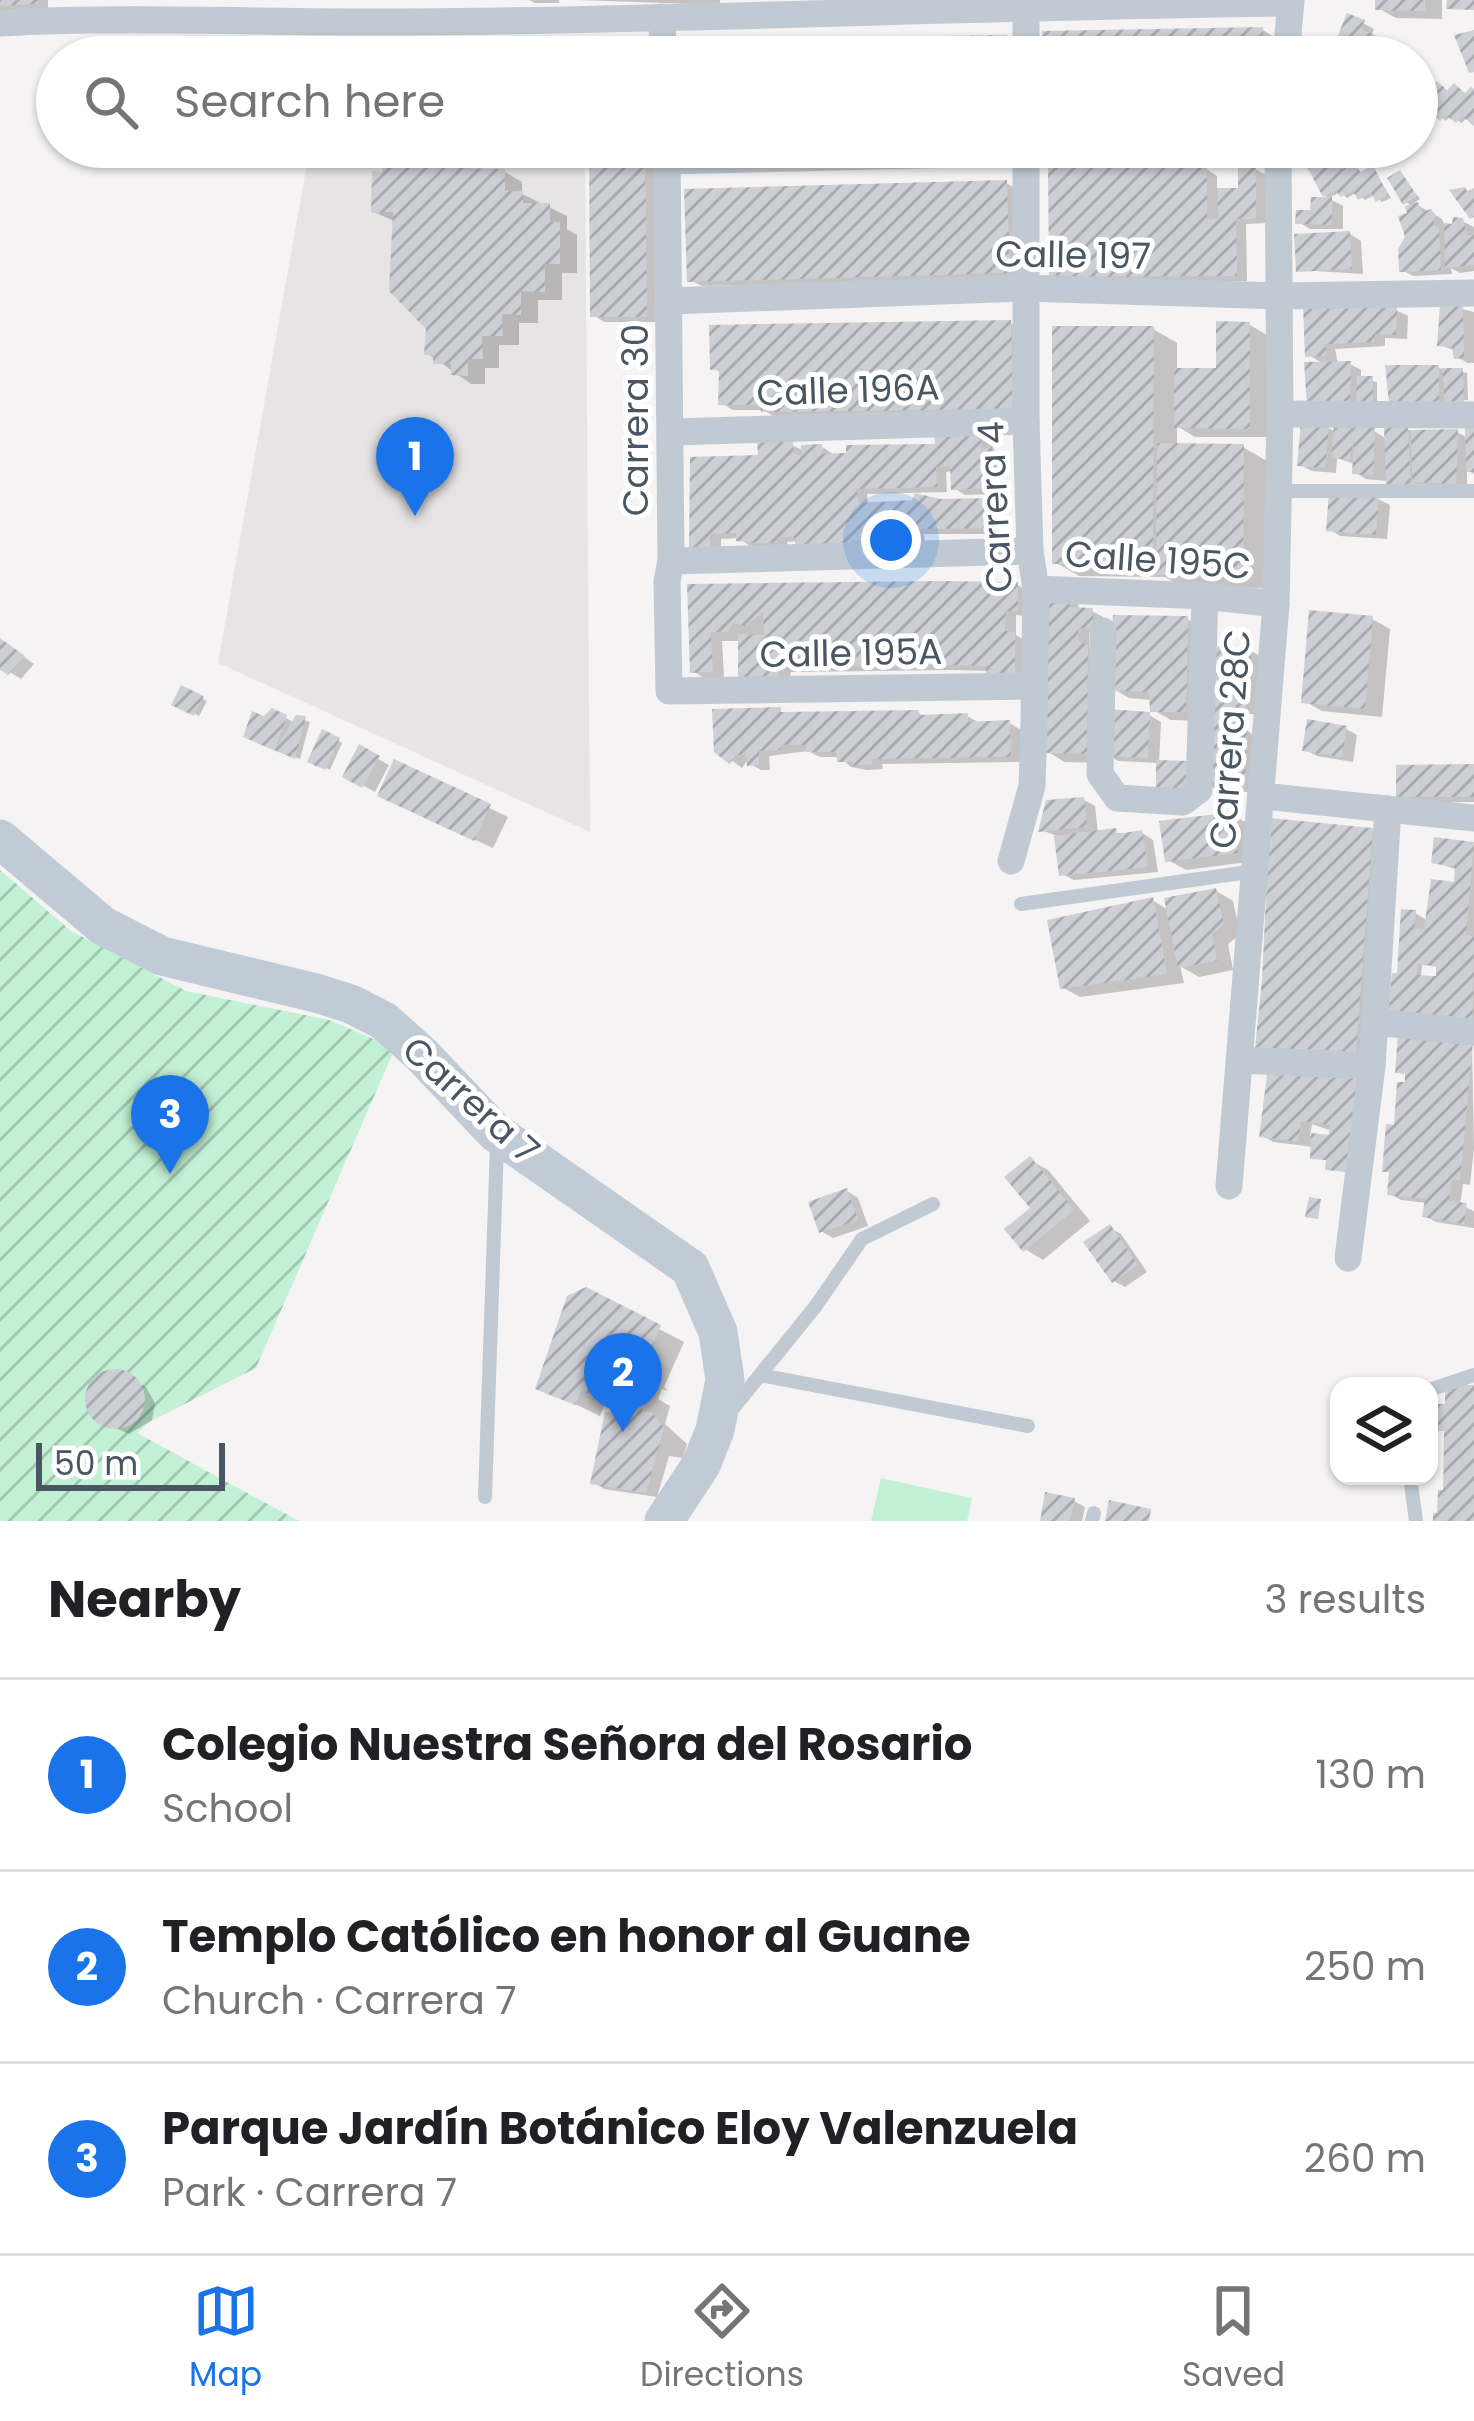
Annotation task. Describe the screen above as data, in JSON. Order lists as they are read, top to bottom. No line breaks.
{"streets":{"main road":["Carrera 7"],"street":["Calle 197","Calle 196A","Carrera 30","Carrera 4","Calle 195C","Calle 195A","Carrera 28C"]},"crossings":[["Calle 197","Carrera 30"],["Calle 197","Carrera 4"],["Calle 197","Carrera 28C"],["Calle 196A","Carrera 30"],["Calle 196A","Carrera 4"],["Carrera 30","Calle 195A"],["Carrera 4","Calle 195C"],["Carrera 4","Calle 195A"],["Calle 195C","Carrera 28C"]],"scale_bar":"50 m","page":{"search":"Search here","pins":["1","3","2"],"scale":"50 m","heading":["Nearby","3 results"],"list":[{"mark":"1","name":"Colegio Nuestra Señora del Rosario","note":"School","value":"130 m"},{"mark":"2","name":"Templo Católico en honor al Guane","note":"Church · Carrera 7","value":"250 m"},{"mark":"3","name":"Parque Jardín Botánico Eloy Valenzuela","note":"Park · Carrera 7","value":"260 m"}],"nav":["Map","Directions","Saved"]}}
